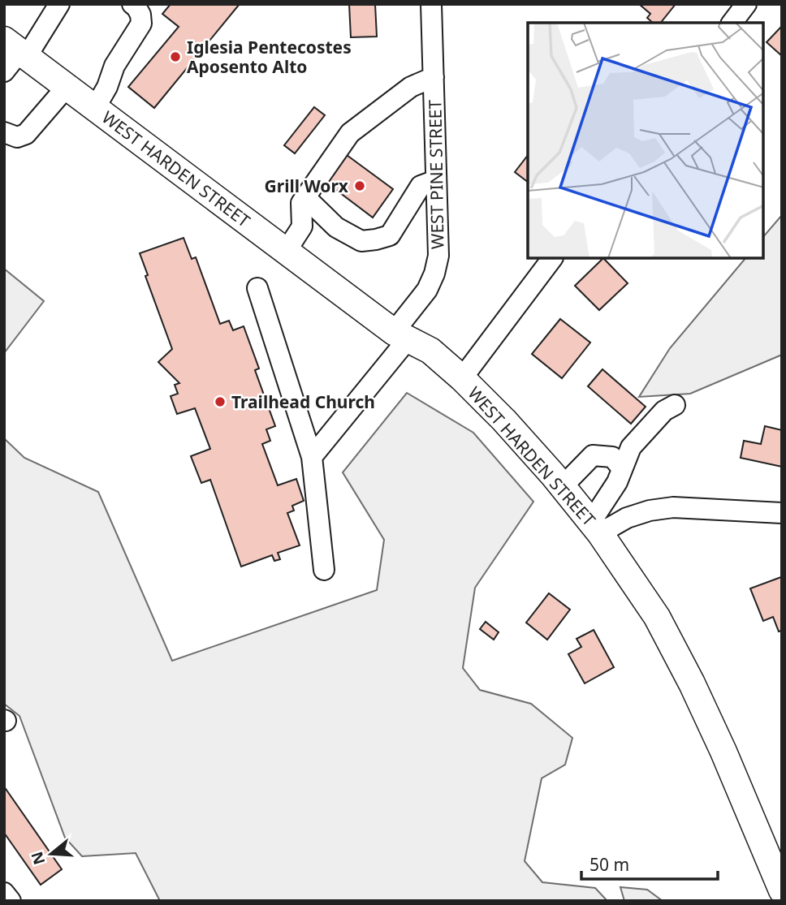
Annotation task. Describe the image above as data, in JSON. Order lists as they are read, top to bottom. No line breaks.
{"streets":{"main road":["WEST HARDEN STREET"],"street":["WEST PINE STREET"]},"crossings":[["WEST HARDEN STREET","WEST PINE STREET"]],"places":["Iglesia Pentecostes Aposento Alto","Grill Worx","Trailhead Church"],"scale_bar":"50 m","north":"left"}
